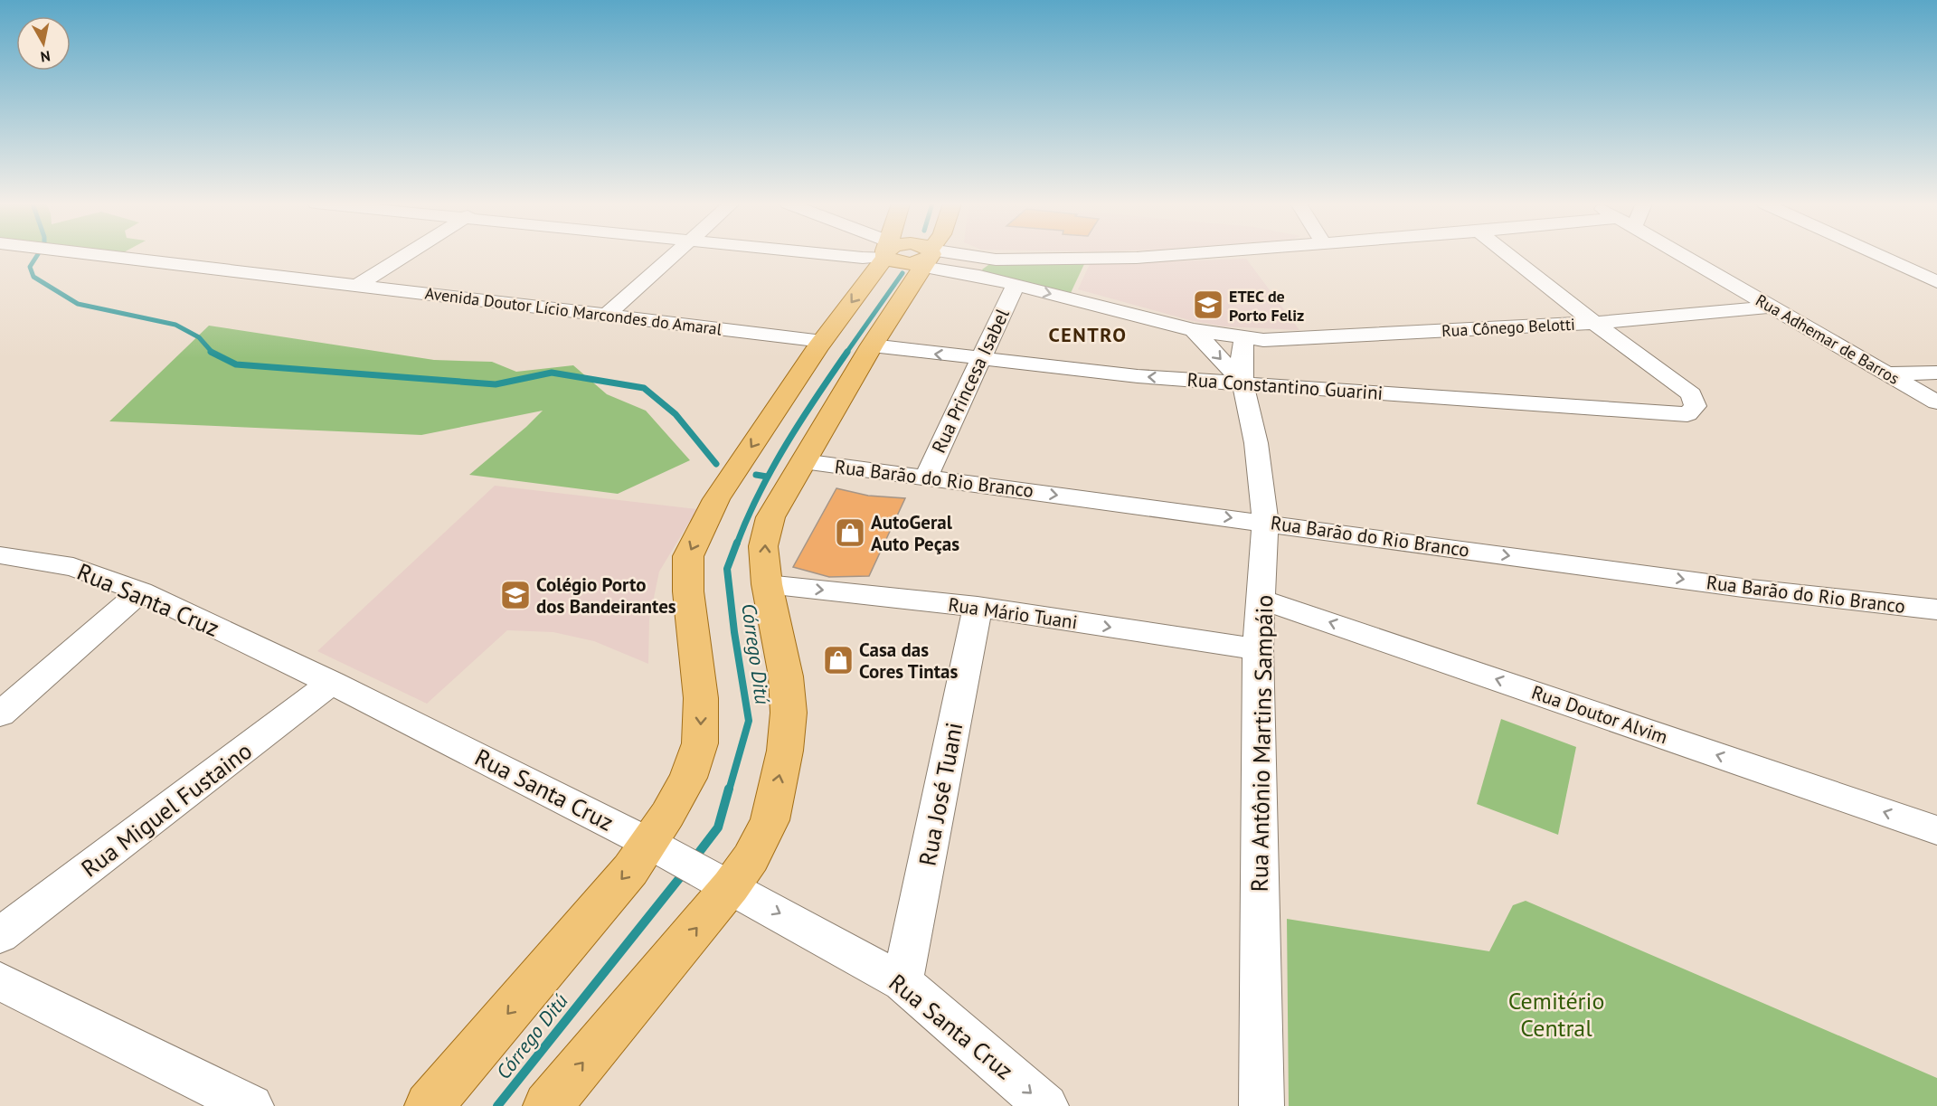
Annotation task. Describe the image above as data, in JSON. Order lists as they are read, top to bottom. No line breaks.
{"streets":{"street":["Avenida Doutor Lício Marcondes do Amaral","Rua Cônego Belotti","Rua Adhemar de Barros","Rua Princesa Isabel","Rua Constantino Guarini","Rua Barão do Rio Branco","Rua Santa Cruz","Rua Mário Tuani","Rua Doutor Alvim","Rua Antônio Martins Sampáio","Rua José Tuani","Rua Miguel Fustaino"]},"crossings":[["Rua Cônego Belotti","Rua Adhemar de Barros"],["Rua Cônego Belotti","Rua Princesa Isabel"],["Rua Cônego Belotti","Rua Constantino Guarini"],["Rua Cônego Belotti","Rua Antônio Martins Sampáio"],["Rua Princesa Isabel","Rua Constantino Guarini"],["Rua Princesa Isabel","Rua Barão do Rio Branco"],["Rua Constantino Guarini","Rua Antônio Martins Sampáio"],["Rua Barão do Rio Branco","Rua Antônio Martins Sampáio"],["Rua Santa Cruz","Rua José Tuani"],["Rua Santa Cruz","Rua Miguel Fustaino"],["Rua Mário Tuani","Rua Antônio Martins Sampáio"],["Rua Mário Tuani","Rua José Tuani"],["Rua Doutor Alvim","Rua Antônio Martins Sampáio"]],"one_way":["Rua Barão do Rio Branco","Rua Mário Tuani","Rua Doutor Alvim"],"districts":["CENTRO"],"water":["Córrego Ditú"],"parks":["Cemitério Central"],"places":{"school or university":["ETEC de Porto Feliz","Colégio Porto dos Bandeirantes"],"shop":["AutoGeral Auto Peças","Casa das Cores Tintas"]},"north":"bottom"}
